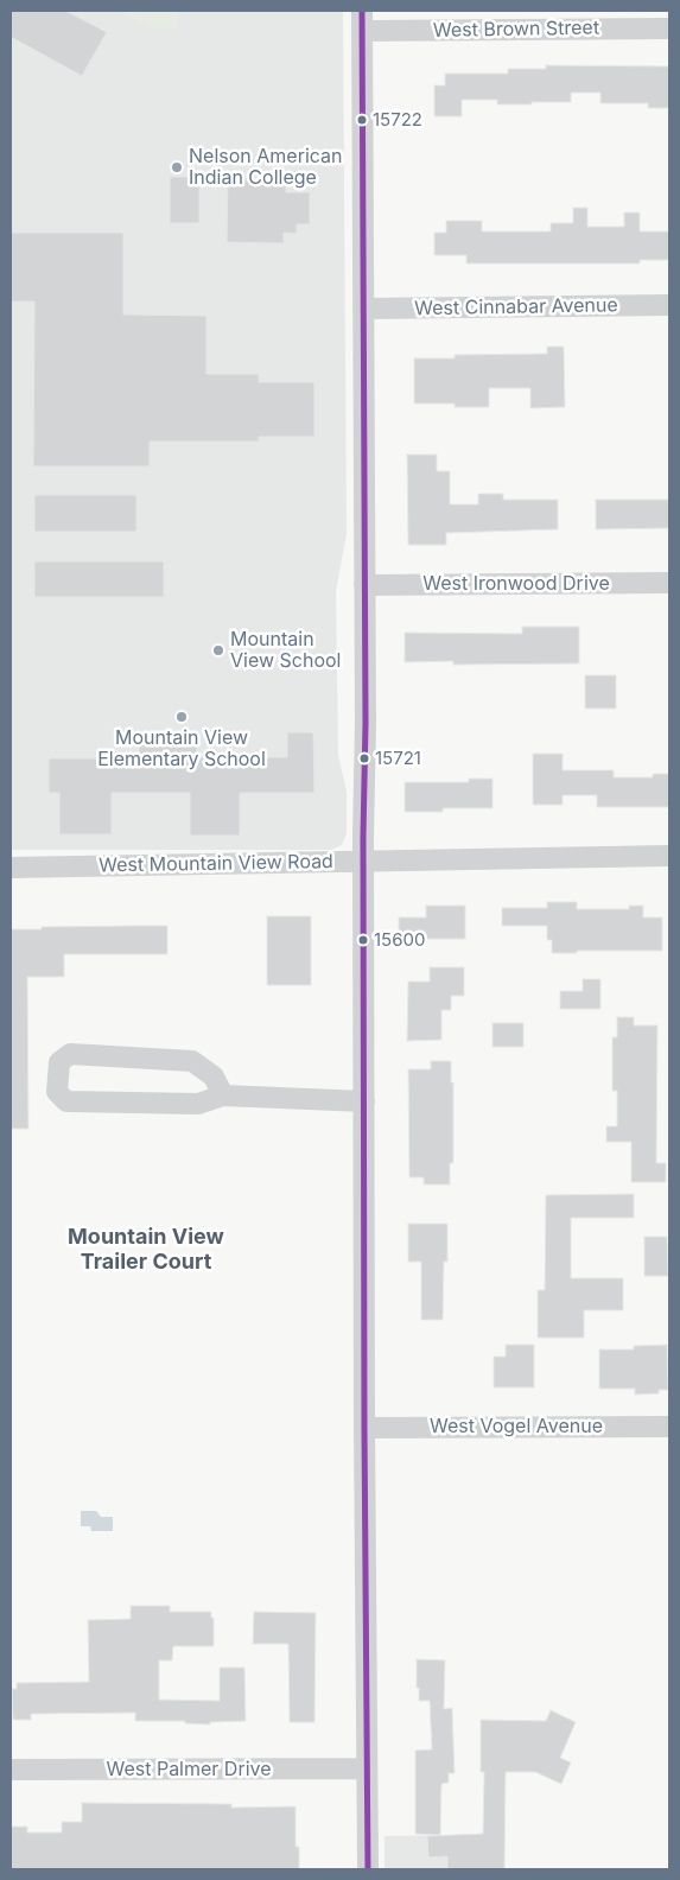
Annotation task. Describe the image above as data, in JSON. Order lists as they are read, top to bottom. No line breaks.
{"streets":{"street":["West Brown Street","West Cinnabar Avenue","West Ironwood Drive","West Mountain View Road","West Vogel Avenue","West Palmer Drive"]},"districts":["Mountain View Trailer Court"],"places":["15722","Nelson American Indian College","Mountain View School","Mountain View Elementary School","15721","15600"]}
